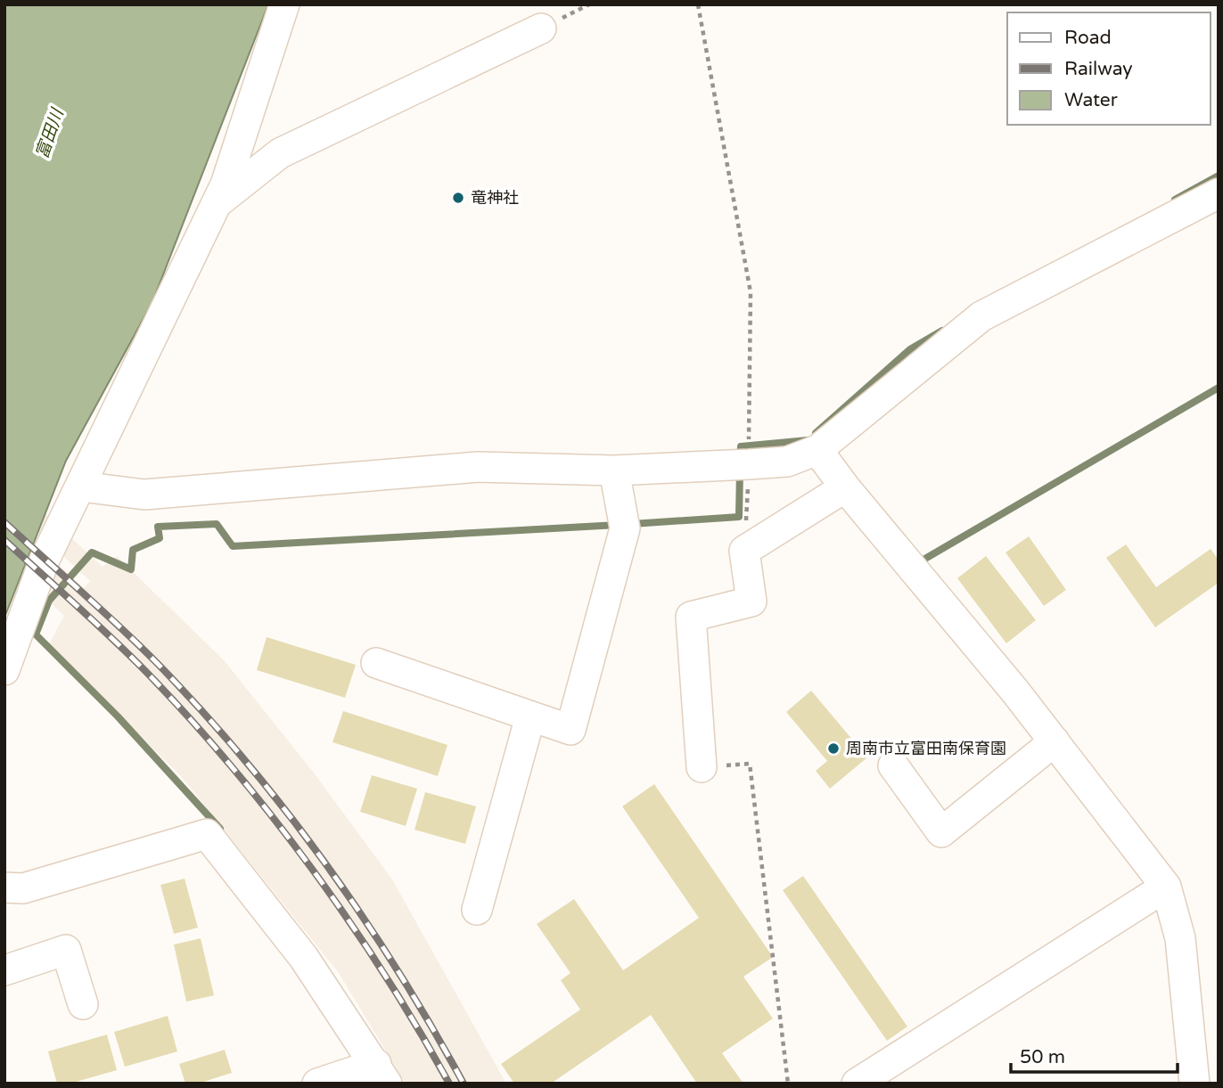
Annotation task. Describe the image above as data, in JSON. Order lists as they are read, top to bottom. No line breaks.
{"water":["富田川"],"places":["竜神社","周南市立富田南保育園"],"legend":["Road","Railway","Water"],"scale_bar":"50 m"}
